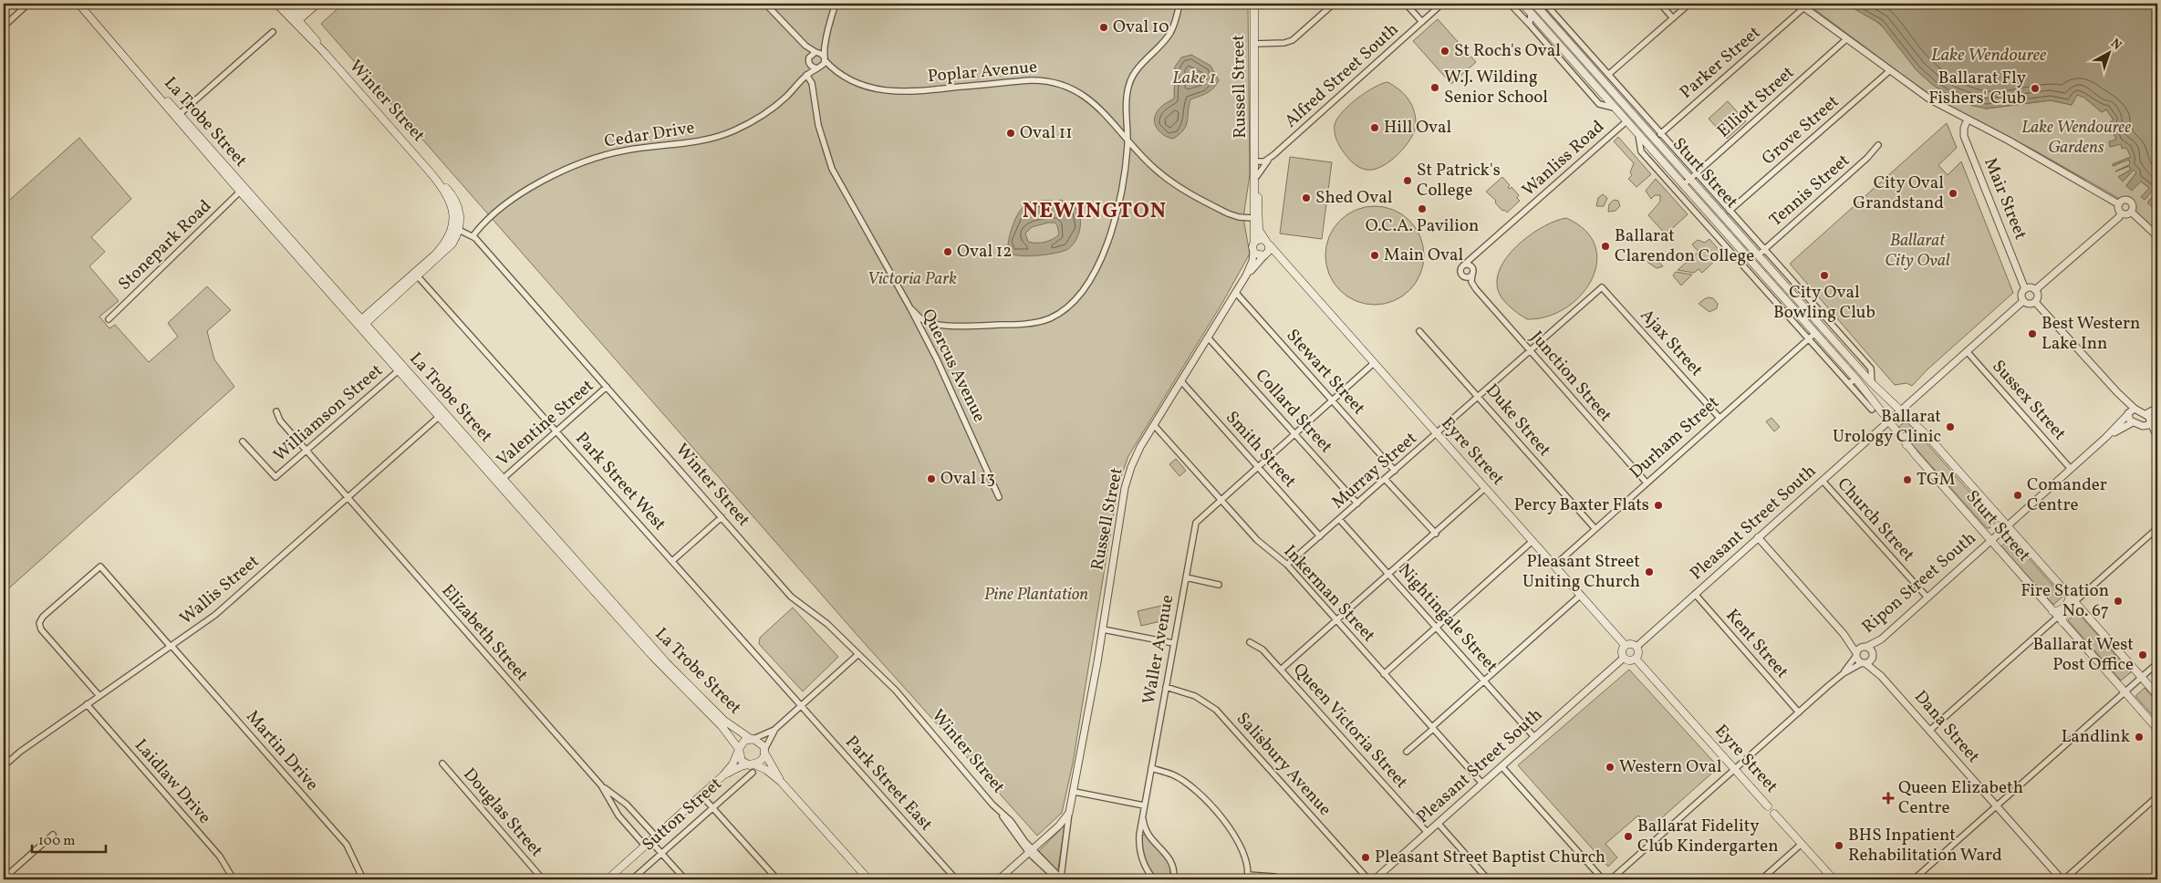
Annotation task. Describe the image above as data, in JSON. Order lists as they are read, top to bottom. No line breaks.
{"streets":{"main road":["Russell Street","Winter Street","La Trobe Street","Sturt Street","Eyre Street","Sutton Street"],"street":["Parker Street","Poplar Avenue","Alfred Street South","Elliott Street","Grove Street","Cedar Drive","Wanliss Road","Tennis Street","Mair Street","Stonepark Road","Ajax Street","Quercus Avenue","Stewart Street","Junction Street","Sussex Street","Collard Street","Williamson Street","Duke Street","Valentine Street","Durham Street","Smith Street","Murray Street","Park Street West","Church Street","Pleasant Street South","Ripon Street South","Wallis Street","Inkerman Street","Nightingale Street","Elizabeth Street","Kent Street","Waller Avenue","Queen Victoria Street","Dana Street","Martin Drive","Salisbury Avenue","Laidlaw Drive","Park Street East","Douglas Street"]},"crossings":[["Parker Street","Sturt Street"],["Poplar Avenue","Russell Street"],["Poplar Avenue","Cedar Drive"],["Alfred Street South","Russell Street"],["Russell Street","Winter Street"],["Russell Street","Stewart Street"],["Russell Street","Collard Street"],["Russell Street","Smith Street"],["Russell Street","Eyre Street"],["Russell Street","Inkerman Street"],["Winter Street","Cedar Drive"],["Winter Street","Valentine Street"],["Elliott Street","Sturt Street"],["La Trobe Street","Stonepark Road"],["La Trobe Street","Williamson Street"],["La Trobe Street","Valentine Street"],["La Trobe Street","Wallis Street"],["La Trobe Street","Sutton Street"],["Grove Street","Sturt Street"],["Cedar Drive","Quercus Avenue"],["Wanliss Road","Sturt Street"],["Wanliss Road","Junction Street"],["Sturt Street","Tennis Street"],["Sturt Street","Durham Street"],["Sturt Street","Pleasant Street South"],["Sturt Street","Ripon Street South"],["Mair Street","Pleasant Street South"],["Ajax Street","Durham Street"],["Ajax Street","Murray Street"],["Stewart Street","Murray Street"],["Stewart Street","Waller Avenue"],["Junction Street","Durham Street"],["Junction Street","Murray Street"],["Sussex Street","Pleasant Street South"],["Sussex Street","Ripon Street South"],["Collard Street","Murray Street"],["Collard Street","Waller Avenue"],["Williamson Street","Elizabeth Street"],["Duke Street","Durham Street"],["Duke Street","Murray Street"],["Valentine Street","Park Street West"],["Durham Street","Eyre Street"],["Smith Street","Murray Street"],["Smith Street","Waller Avenue"],["Eyre Street","Murray Street"],["Eyre Street","Pleasant Street South"],["Eyre Street","Ripon Street South"],["Eyre Street","Waller Avenue"],["Murray Street","Inkerman Street"],["Murray Street","Nightingale Street"],["Park Street West","Park Street East"],["Church Street","Pleasant Street South"],["Church Street","Ripon Street South"],["Pleasant Street South","Inkerman Street"],["Pleasant Street South","Nightingale Street"],["Pleasant Street South","Kent Street"],["Pleasant Street South","Queen Victoria Street"],["Ripon Street South","Kent Street"],["Ripon Street South","Dana Street"],["Wallis Street","Elizabeth Street"],["Wallis Street","Martin Drive"],["Wallis Street","Laidlaw Drive"],["Inkerman Street","Waller Avenue"],["Elizabeth Street","Sutton Street"],["Waller Avenue","Salisbury Avenue"]],"districts":["NEWINGTON"],"water":["Lake Wendouree","Lake 1"],"parks":["Lake Wendouree Gardens","Ballarat City Oval","Victoria Park","Pine Plantation"],"places":{"other":["Oval 10","St Roch's Oval","W.J. Wilding Senior School","Ballarat Fly Fishers' Club","Hill Oval","Oval 11","St Patrick's College","City Oval Grandstand","Shed Oval","O.C.A. Pavilion","Ballarat Clarendon College","Oval 12","Main Oval","City Oval Bowling Club","Best Western Lake Inn","Ballarat Urology Clinic","Oval 13","TGM","Comander Centre","Percy Baxter Flats","Pleasant Street Uniting Church","Fire Station No. 67","Ballarat West Post Office","Landlink","Western Oval","Ballarat Fidelity Club Kindergarten","BHS Inpatient Rehabilitation Ward","Pleasant Street Baptist Church"],"health":["Queen Elizabeth Centre"]},"scale_bar":"100 m","north":"top right"}
